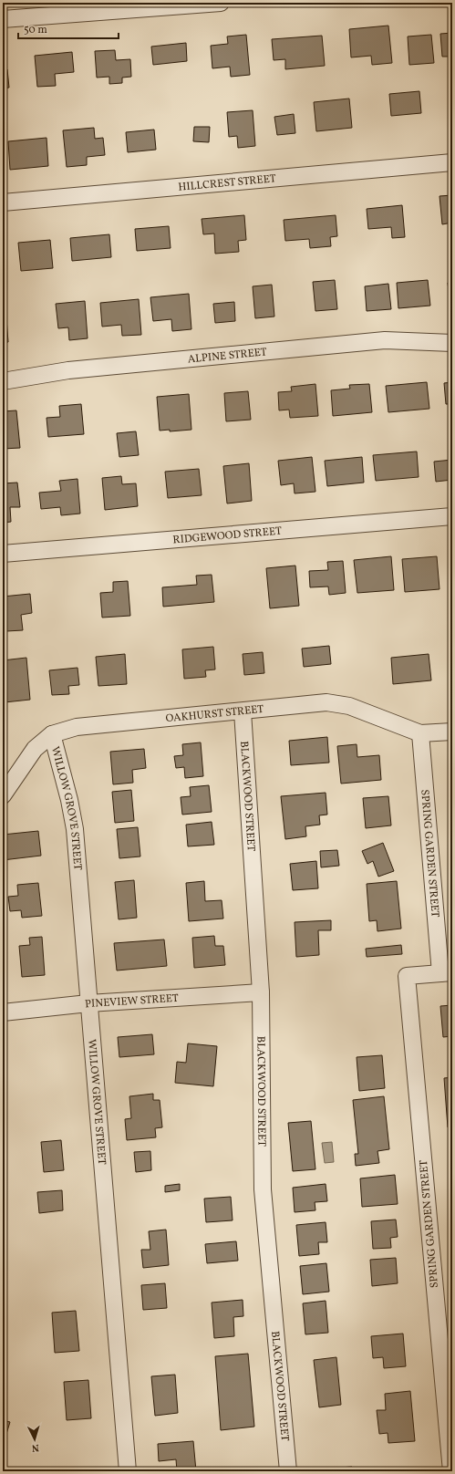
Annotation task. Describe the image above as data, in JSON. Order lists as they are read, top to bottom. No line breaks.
{"streets":{"street":["HILLCREST STREET","ALPINE STREET","RIDGEWOOD STREET","OAKHURST STREET","BLACKWOOD STREET","WILLOW GROVE STREET","SPRING GARDEN STREET","PINEVIEW STREET"]},"crossings":[["OAKHURST STREET","BLACKWOOD STREET"],["OAKHURST STREET","WILLOW GROVE STREET"],["OAKHURST STREET","SPRING GARDEN STREET"],["BLACKWOOD STREET","PINEVIEW STREET"],["WILLOW GROVE STREET","PINEVIEW STREET"]],"scale_bar":"50 m","north":"bottom"}
